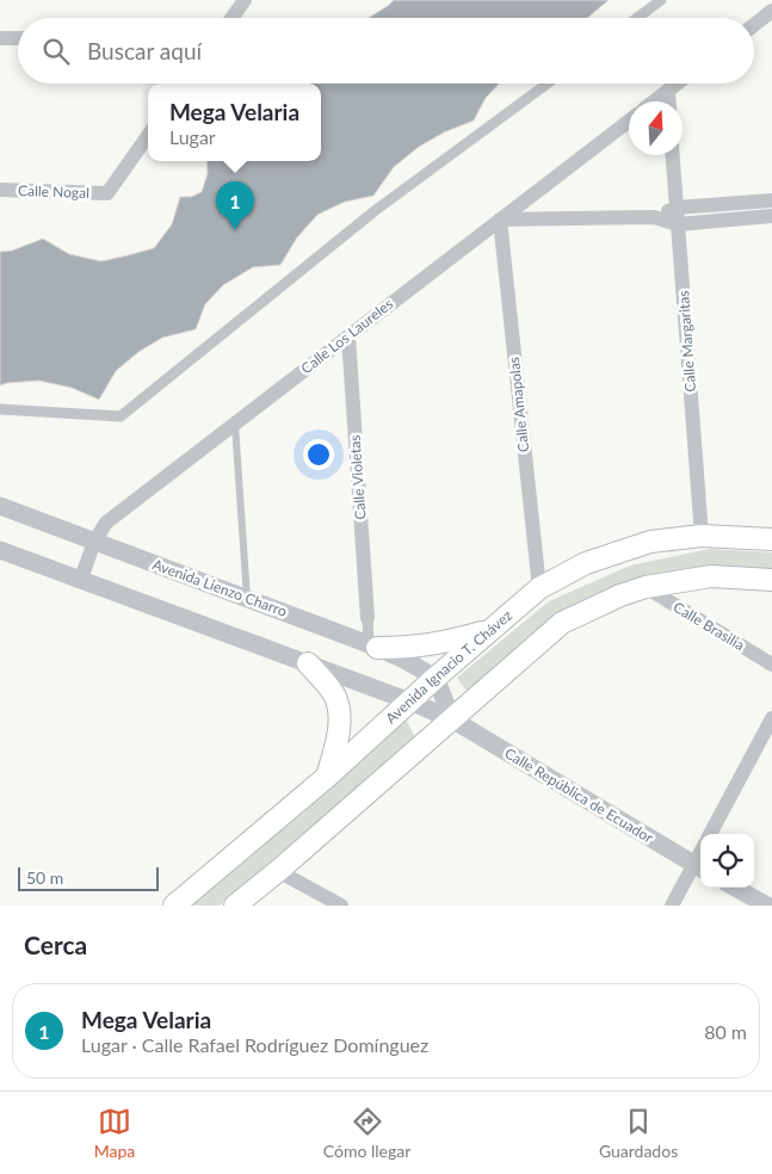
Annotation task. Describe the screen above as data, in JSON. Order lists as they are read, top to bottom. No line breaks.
{"streets":{"main road":["Avenida Ignacio T. Chávez"],"street":["Calle Nogal","Calle Los Laureles","Calle Margaritas","Calle Amapolas","Calle Violetas","Avenida Lienzo Charro","Calle Brasilia","Calle República de Ecuador"]},"crossings":[["Calle Los Laureles","Calle Amapolas"],["Calle Los Laureles","Calle Violetas"],["Calle Los Laureles","Avenida Lienzo Charro"],["Calle Margaritas","Avenida Ignacio T. Chávez"],["Calle Amapolas","Avenida Ignacio T. Chávez"],["Avenida Lienzo Charro","Avenida Ignacio T. Chávez"],["Avenida Ignacio T. Chávez","Calle República de Ecuador"]],"scale_bar":"50 m","north":"top","page":{"search":"Buscar aquí","popup":["Mega Velaria","Lugar"],"pins":"1","scale":"50 m","heading":"Cerca","list":[{"mark":"1","name":"Mega Velaria","note":"Lugar · Calle Rafael Rodríguez Domínguez","value":"80 m"}],"nav":["Mapa","Cómo llegar","Guardados"]}}
